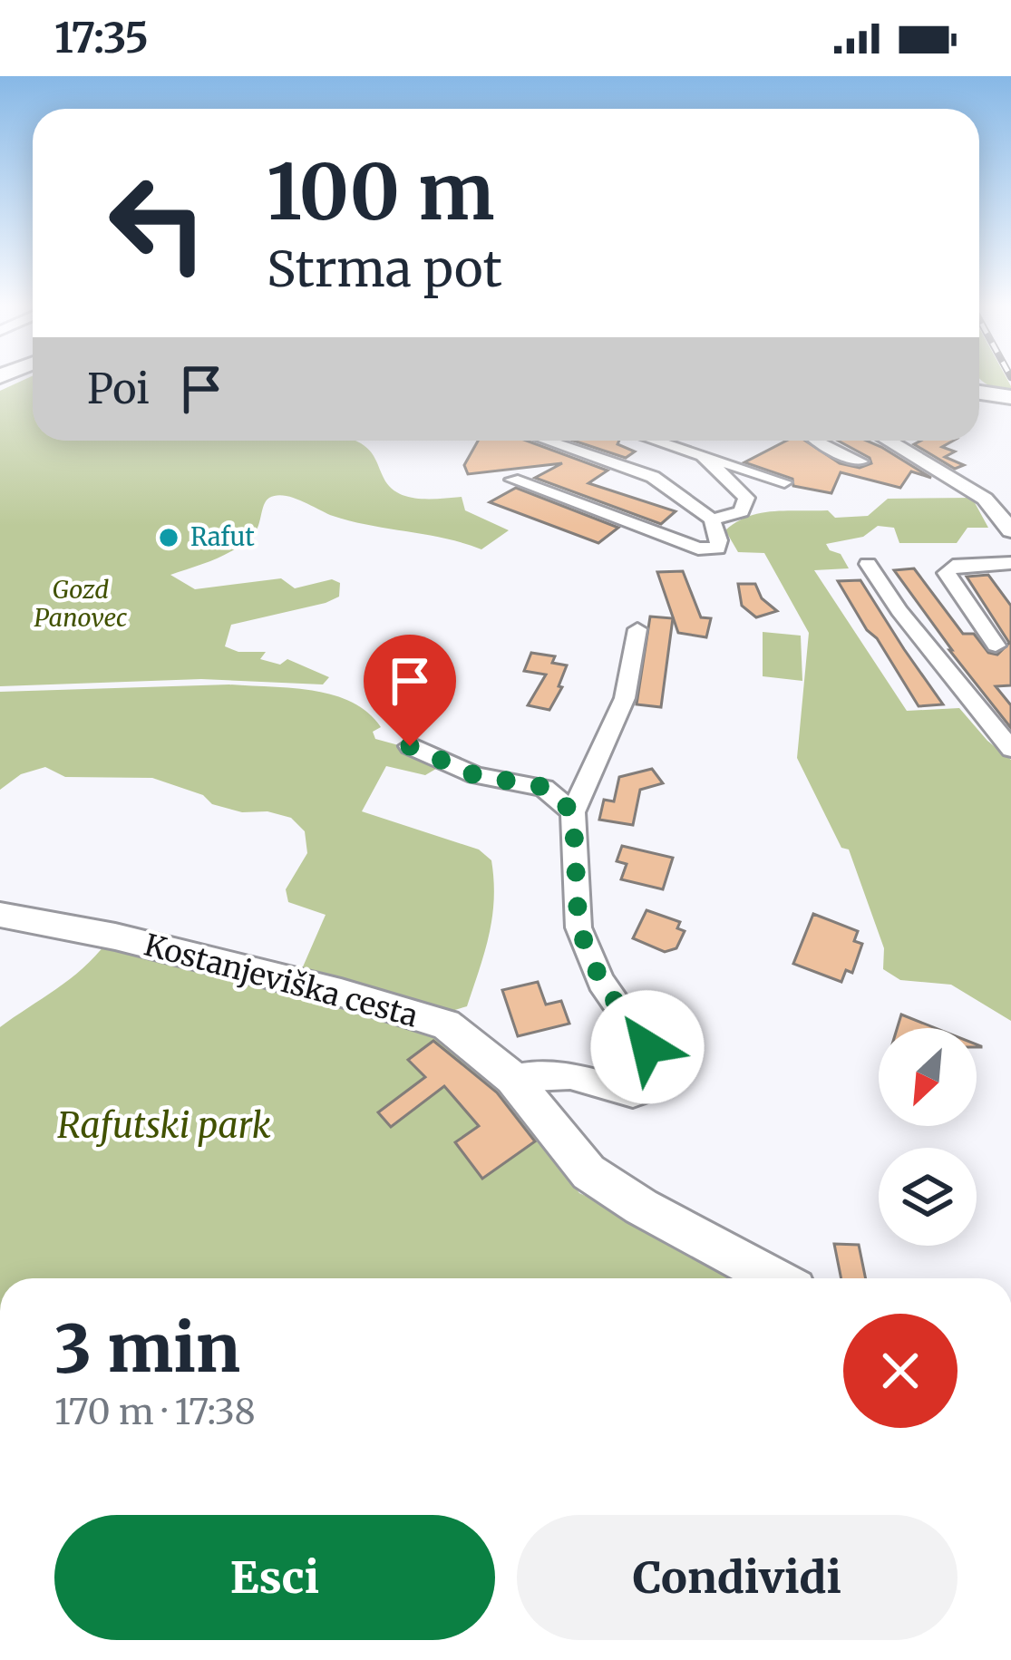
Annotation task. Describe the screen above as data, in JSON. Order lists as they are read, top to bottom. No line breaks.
{"streets":{"street":["Kostanjeviška cesta"]},"parks":["Gozd Panovec","Rafutski park"],"places":["Rafut"],"north":"bottom left","page":{"status":"17:35","turn":["100 m","Strma pot"],"then":"Poi","heading":["3 min","170 m · 17:38"],"buttons":["Esci","Condividi"]}}
